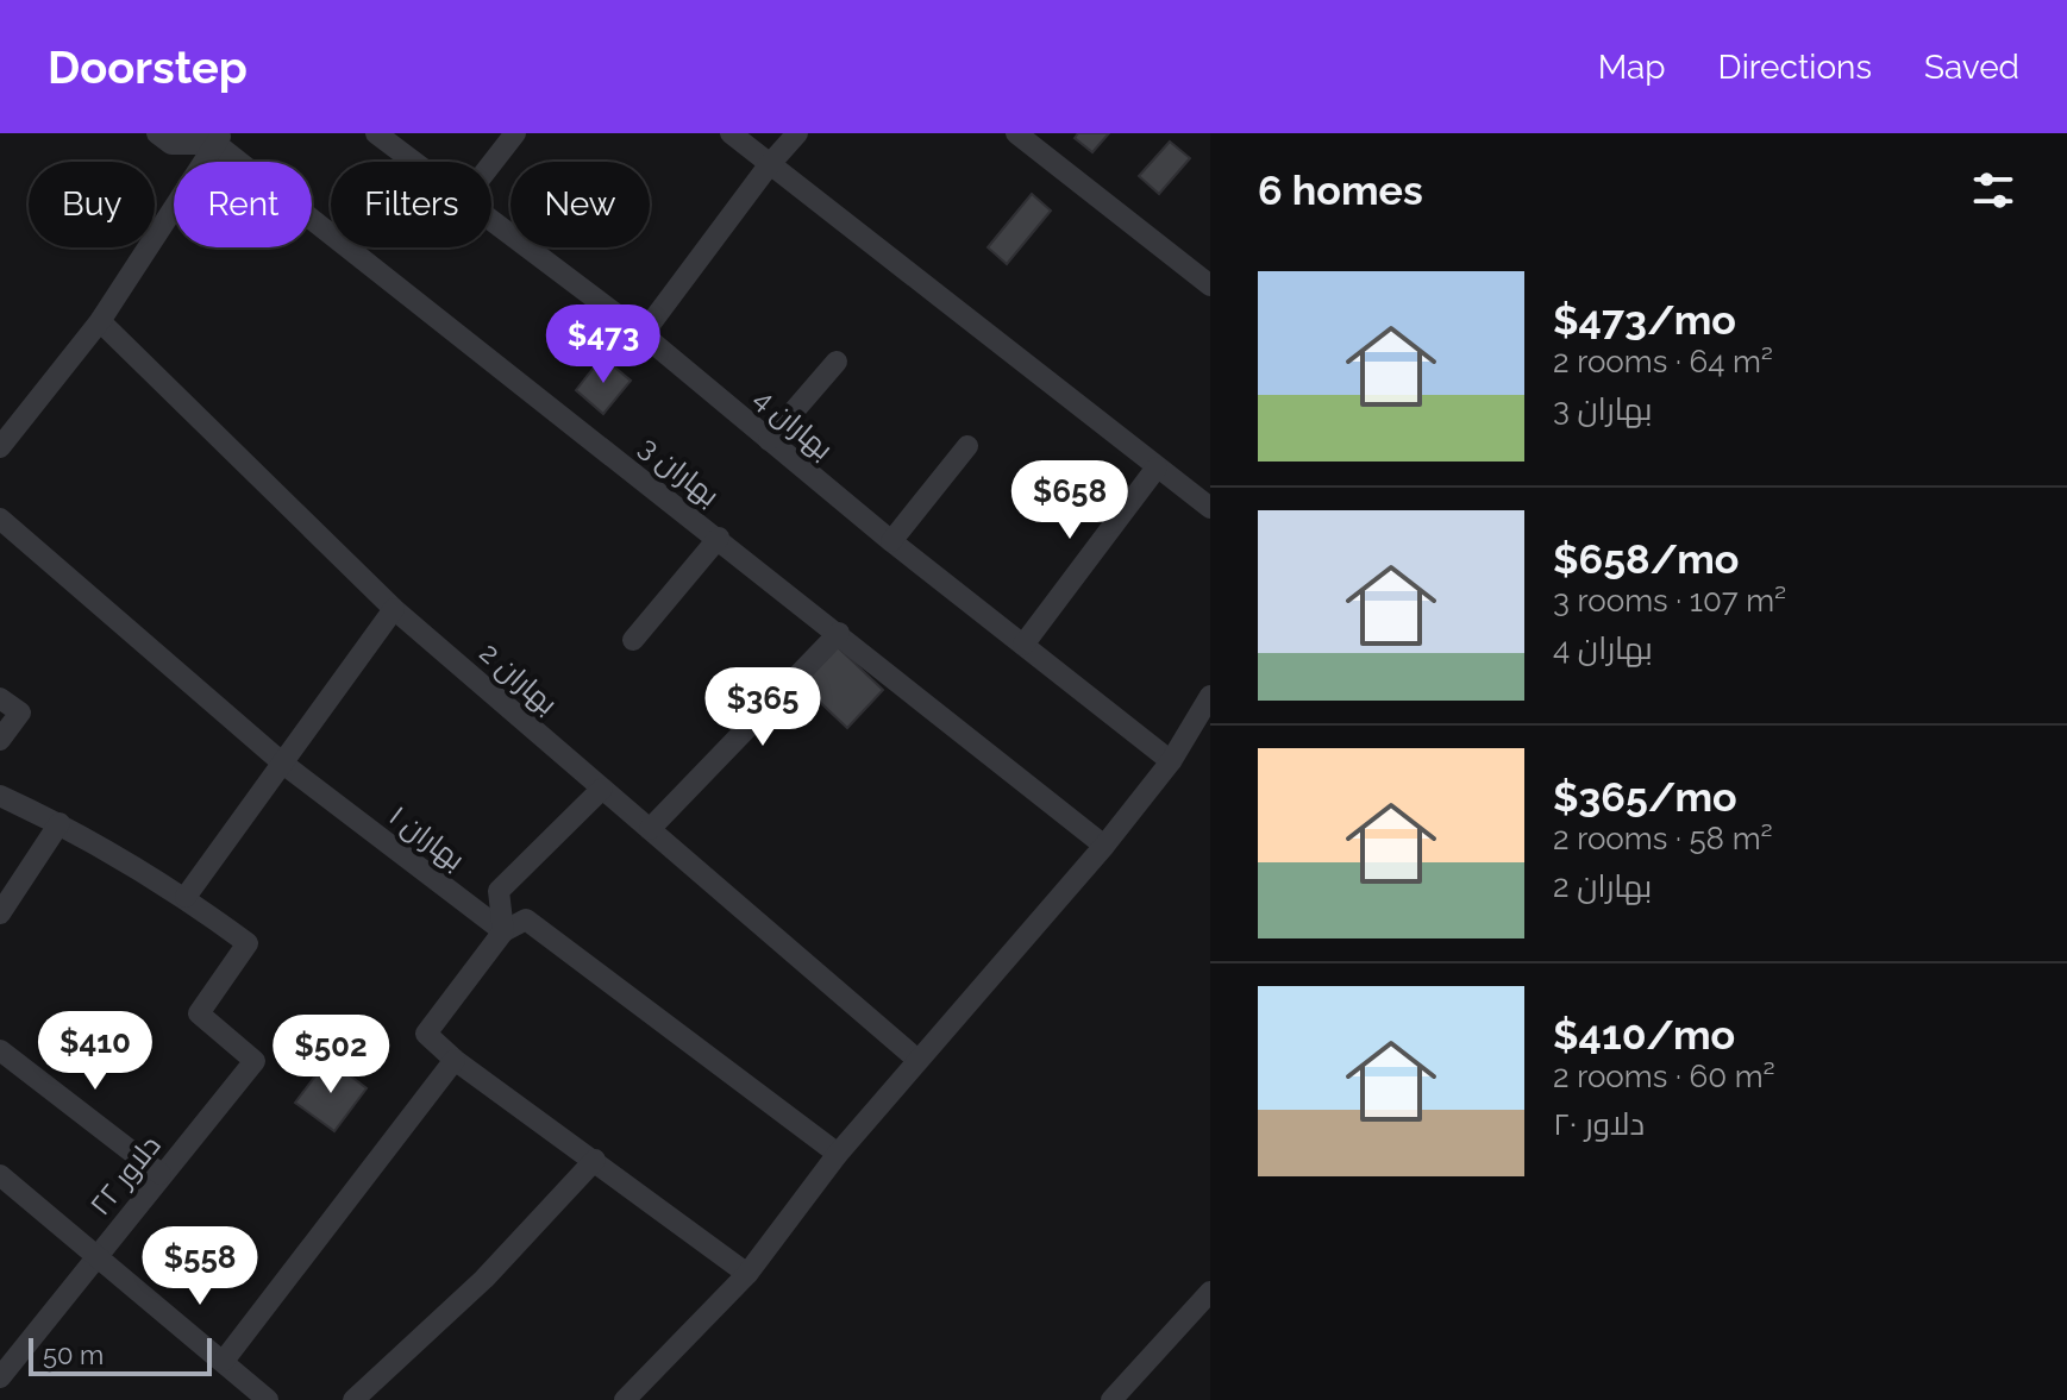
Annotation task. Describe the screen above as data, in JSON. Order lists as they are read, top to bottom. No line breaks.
{"streets":{"street":["بهاران 4","بهاران 3","بهاران 2","بهاران ۱","دلاور ۲۲"]},"scale_bar":"50 m","page":{"header":"Doorstep","nav":["Map","Directions","Saved"],"heading":"6 homes","chip":["Buy","Rent","Filters","New"],"list":[{"name":"$473/mo","note":"2 rooms · 64 m² · بهاران 3"},{"name":"$658/mo","note":"3 rooms · 107 m² · بهاران 4"},{"name":"$365/mo","note":"2 rooms · 58 m² · بهاران 2"},{"name":"$410/mo","note":"2 rooms · 60 m² · دلاور ۲۰"}],"price":["$473","$658","$365","$410","$502","$558"],"scale":"50 m"}}
